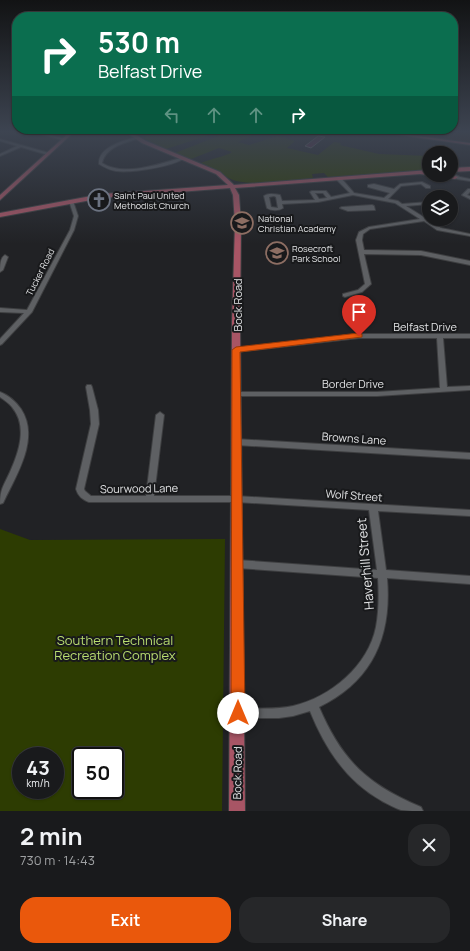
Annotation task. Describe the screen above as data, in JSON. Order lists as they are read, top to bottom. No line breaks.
{"streets":{"main road":["Bock Road"],"street":["Tucker Road","Belfast Drive","Border Drive","Browns Lane","Sourwood Lane","Wolf Street","Haverhill Street"]},"crossings":[["Bock Road","Belfast Drive"],["Bock Road","Border Drive"],["Bock Road","Browns Lane"],["Bock Road","Sourwood Lane"],["Bock Road","Wolf Street"],["Bock Road","Haverhill Street"],["Sourwood Lane","Wolf Street"],["Wolf Street","Haverhill Street"]],"parks":["Southern Technical Recreation Complex"],"places":{"church":["Saint Paul United Methodist Church"],"school or university":["National Christian Academy","Rosecroft Park School"]},"page":{"turn":["530 m","Belfast Drive"],"speed":"43 km/h","limit":"50","heading":["2 min","730 m · 14:43"],"buttons":["Exit","Share"]}}
